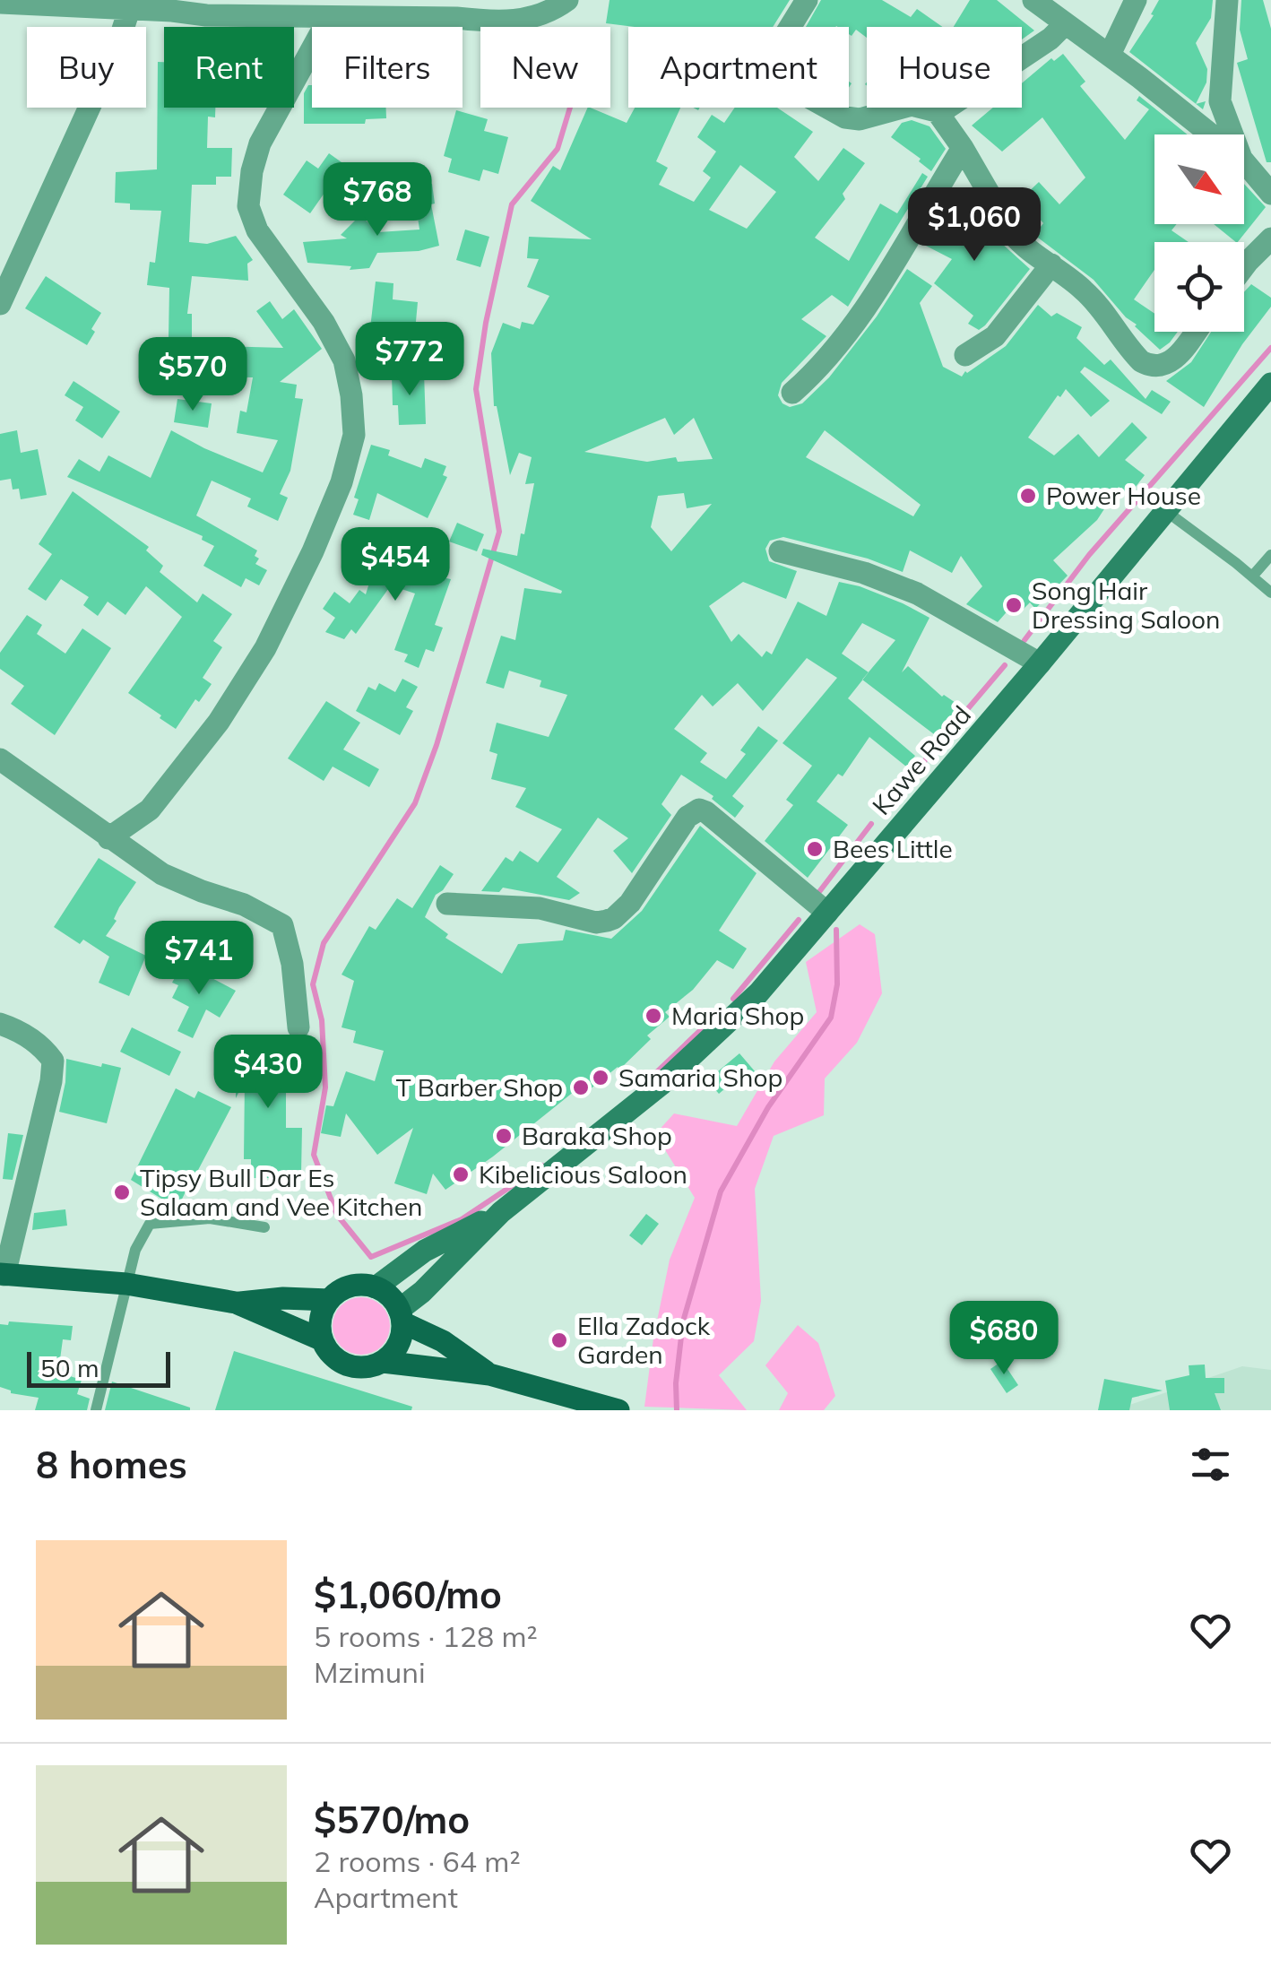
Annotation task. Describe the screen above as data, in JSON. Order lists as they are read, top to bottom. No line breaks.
{"streets":{"main road":["Kawe Road"]},"places":["Power House","Song Hair Dressing Saloon","Bees Little","Maria Shop","Samaria Shop","T Barber Shop","Baraka Shop","Kibelicious Saloon","Tipsy Bull Dar Es Salaam and Vee Kitchen","Ella Zadock Garden"],"scale_bar":"50 m","north":"bottom right","page":{"chip":["Buy","Rent","Filters","New","Apartment","House"],"price":["$768","$1,060","$772","$570","$454","$741","$430","$680"],"scale":"50 m","heading":"8 homes","list":[{"name":"$1,060/mo","note":"5 rooms · 128 m² · Mzimuni"},{"name":"$570/mo","note":"2 rooms · 64 m² · Apartment"}]}}
